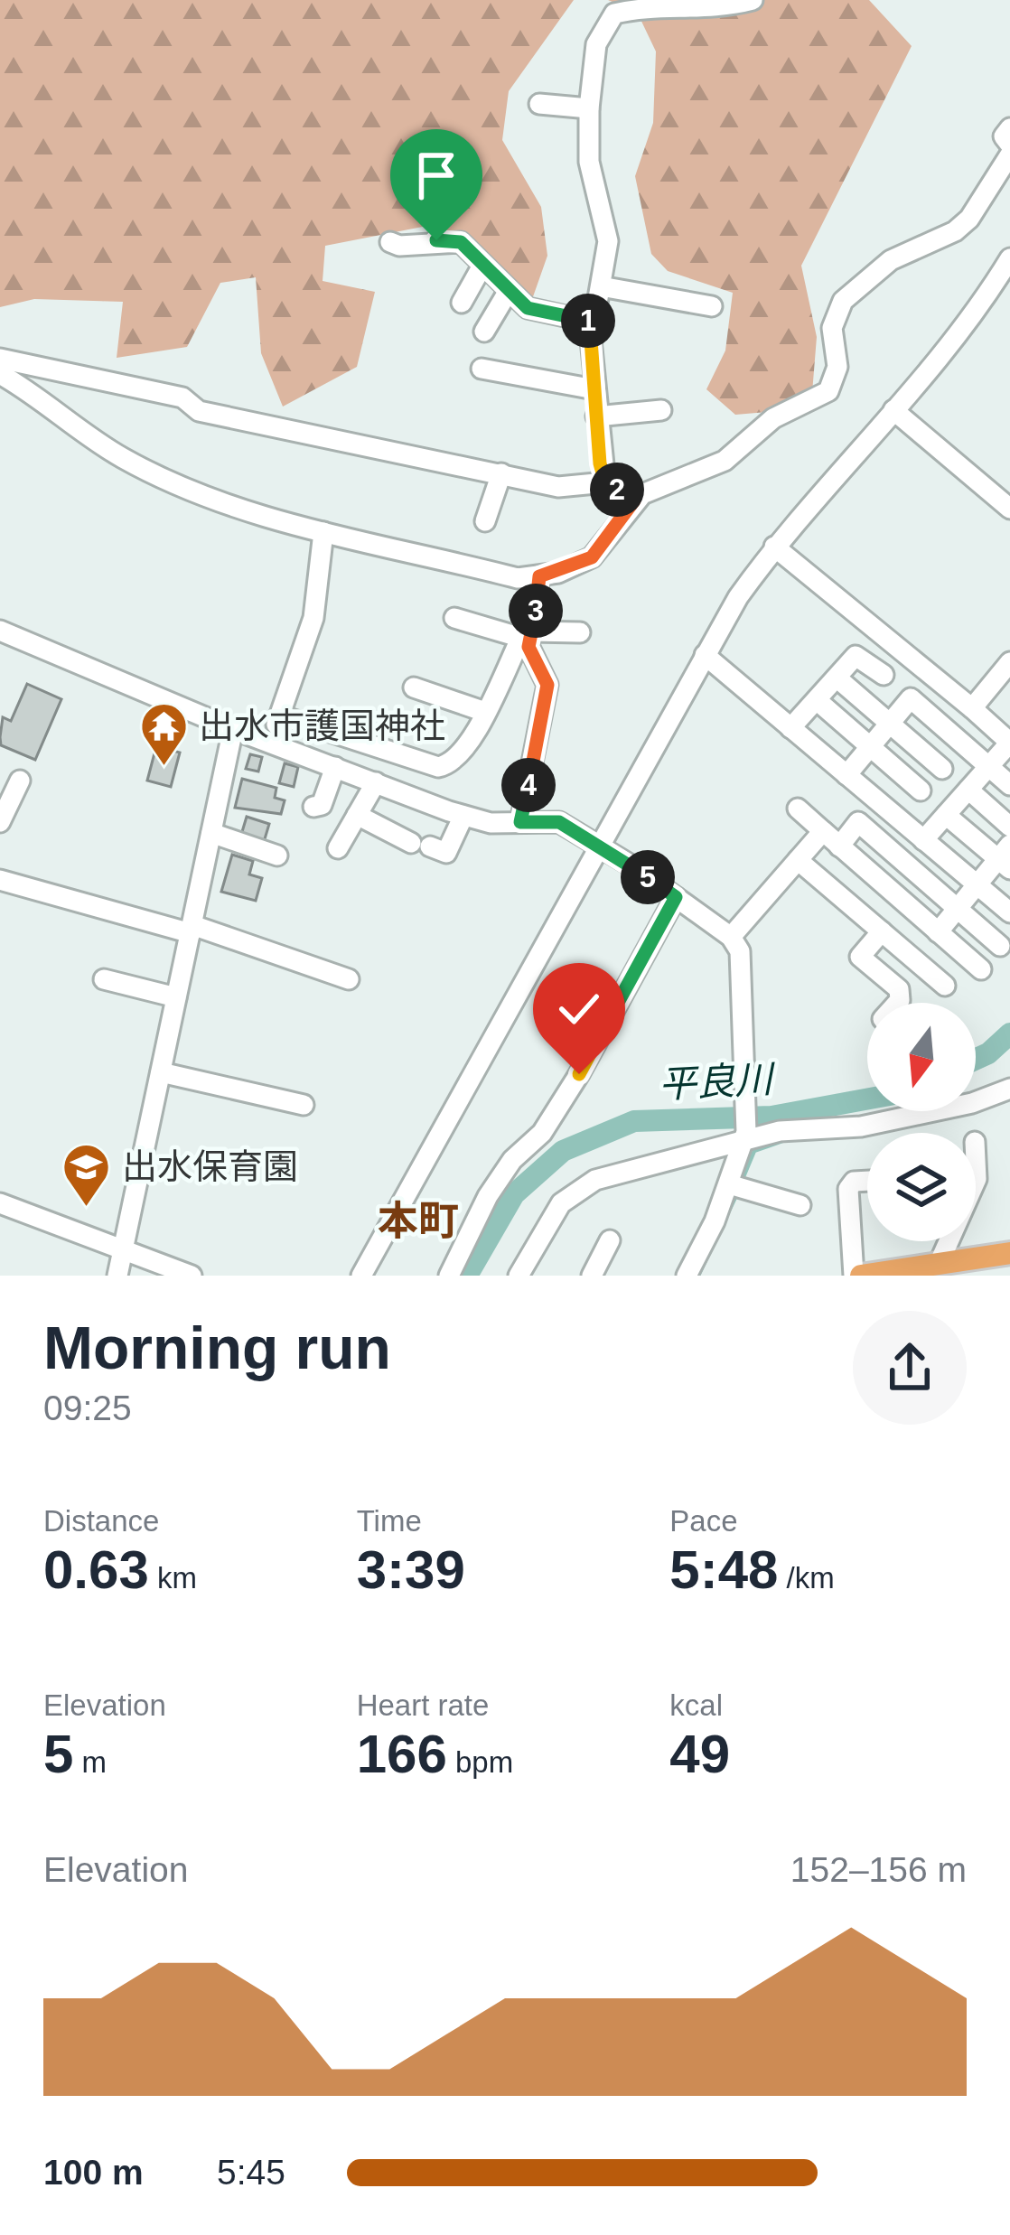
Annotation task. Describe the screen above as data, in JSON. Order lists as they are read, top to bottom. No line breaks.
{"districts":["本町"],"water":["平良川"],"places":{"temple":["出水市護国神社"],"school or university":["出水保育園"]},"north":"bottom","page":{"pins":["1","2","3","4","5"],"heading":["Morning run","09:25"],"stats":[["Distance","0.63 km"],["Time","3:39"],["Pace","5:48 /km"],["Elevation","5 m"],["Heart rate","166 bpm"],["kcal","49"]],"chart":["Elevation","152–156 m"],"list":[{"name":"100 m","note":"5:45"}]}}
